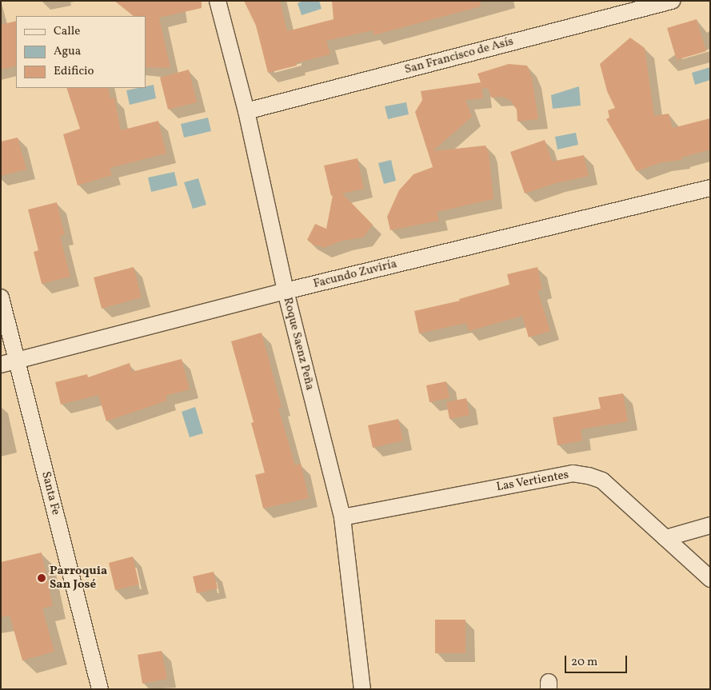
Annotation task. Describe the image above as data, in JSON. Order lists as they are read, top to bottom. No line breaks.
{"streets":{"street":["San Francisco de Asís","Facundo Zuviría","Roque Saenz Peña","Las Vertientes","Santa Fe"]},"crossings":[["San Francisco de Asís","Roque Saenz Peña"],["Facundo Zuviría","Roque Saenz Peña"],["Facundo Zuviría","Santa Fe"],["Roque Saenz Peña","Las Vertientes"]],"places":["Parroquia San José"],"legend":["Calle","Agua","Edificio"],"scale_bar":"20 m"}
